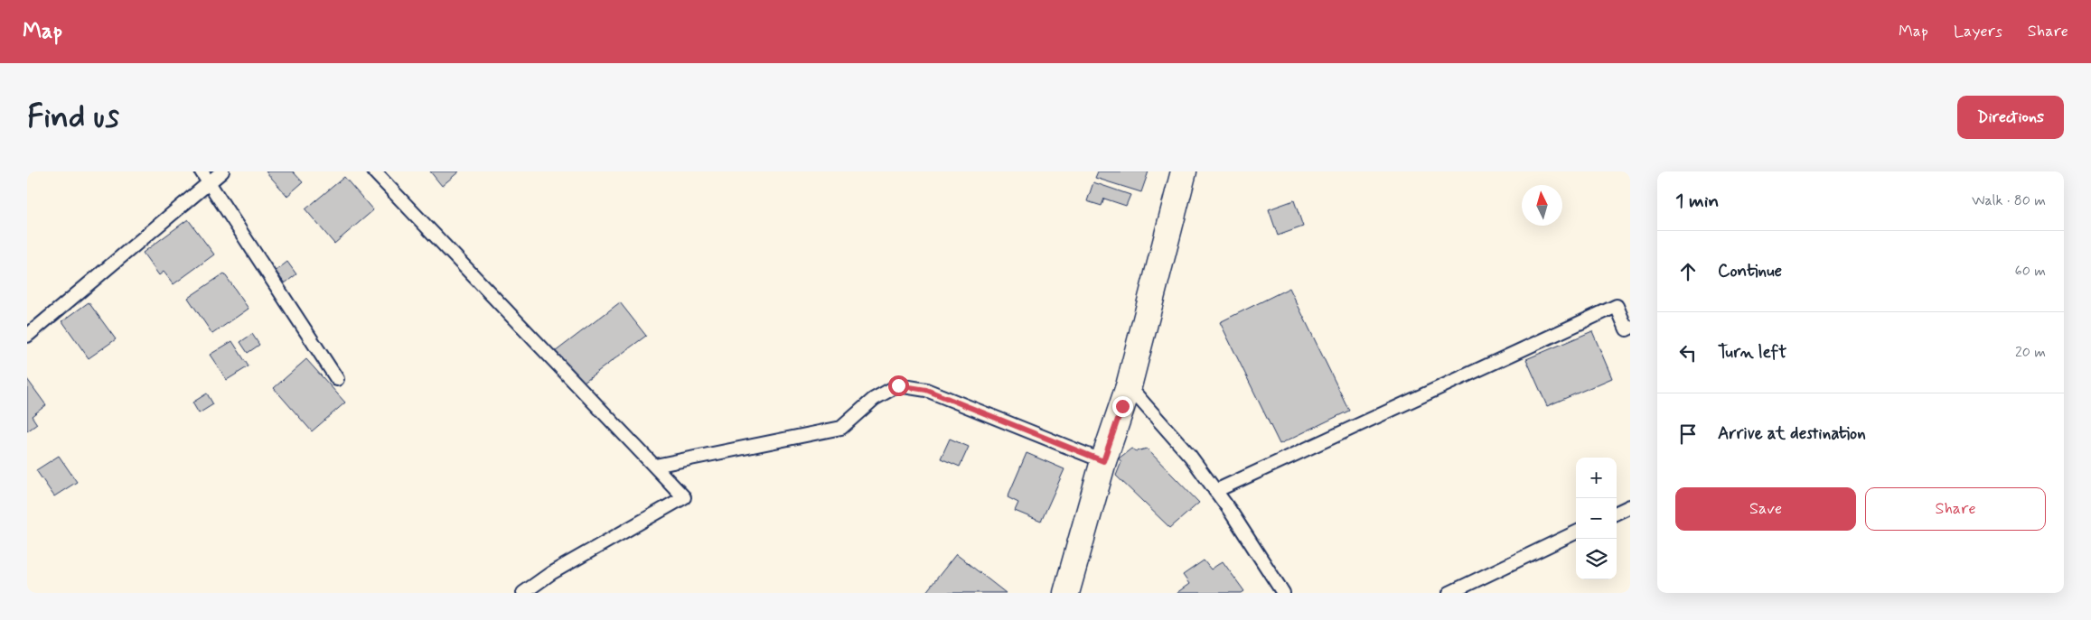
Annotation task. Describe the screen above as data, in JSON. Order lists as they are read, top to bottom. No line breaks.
{"north":"top","page":{"header":"Map","nav":["Map","Layers","Share"],"buttons":["Directions",["Save","Share"]],"title":"Find us","heading":["1 min","Walk · 80 m"],"list":[["Continue","60 m"],["Turn left","20 m"],"Arrive at destination"],"map_buttons":["+","−"]}}
